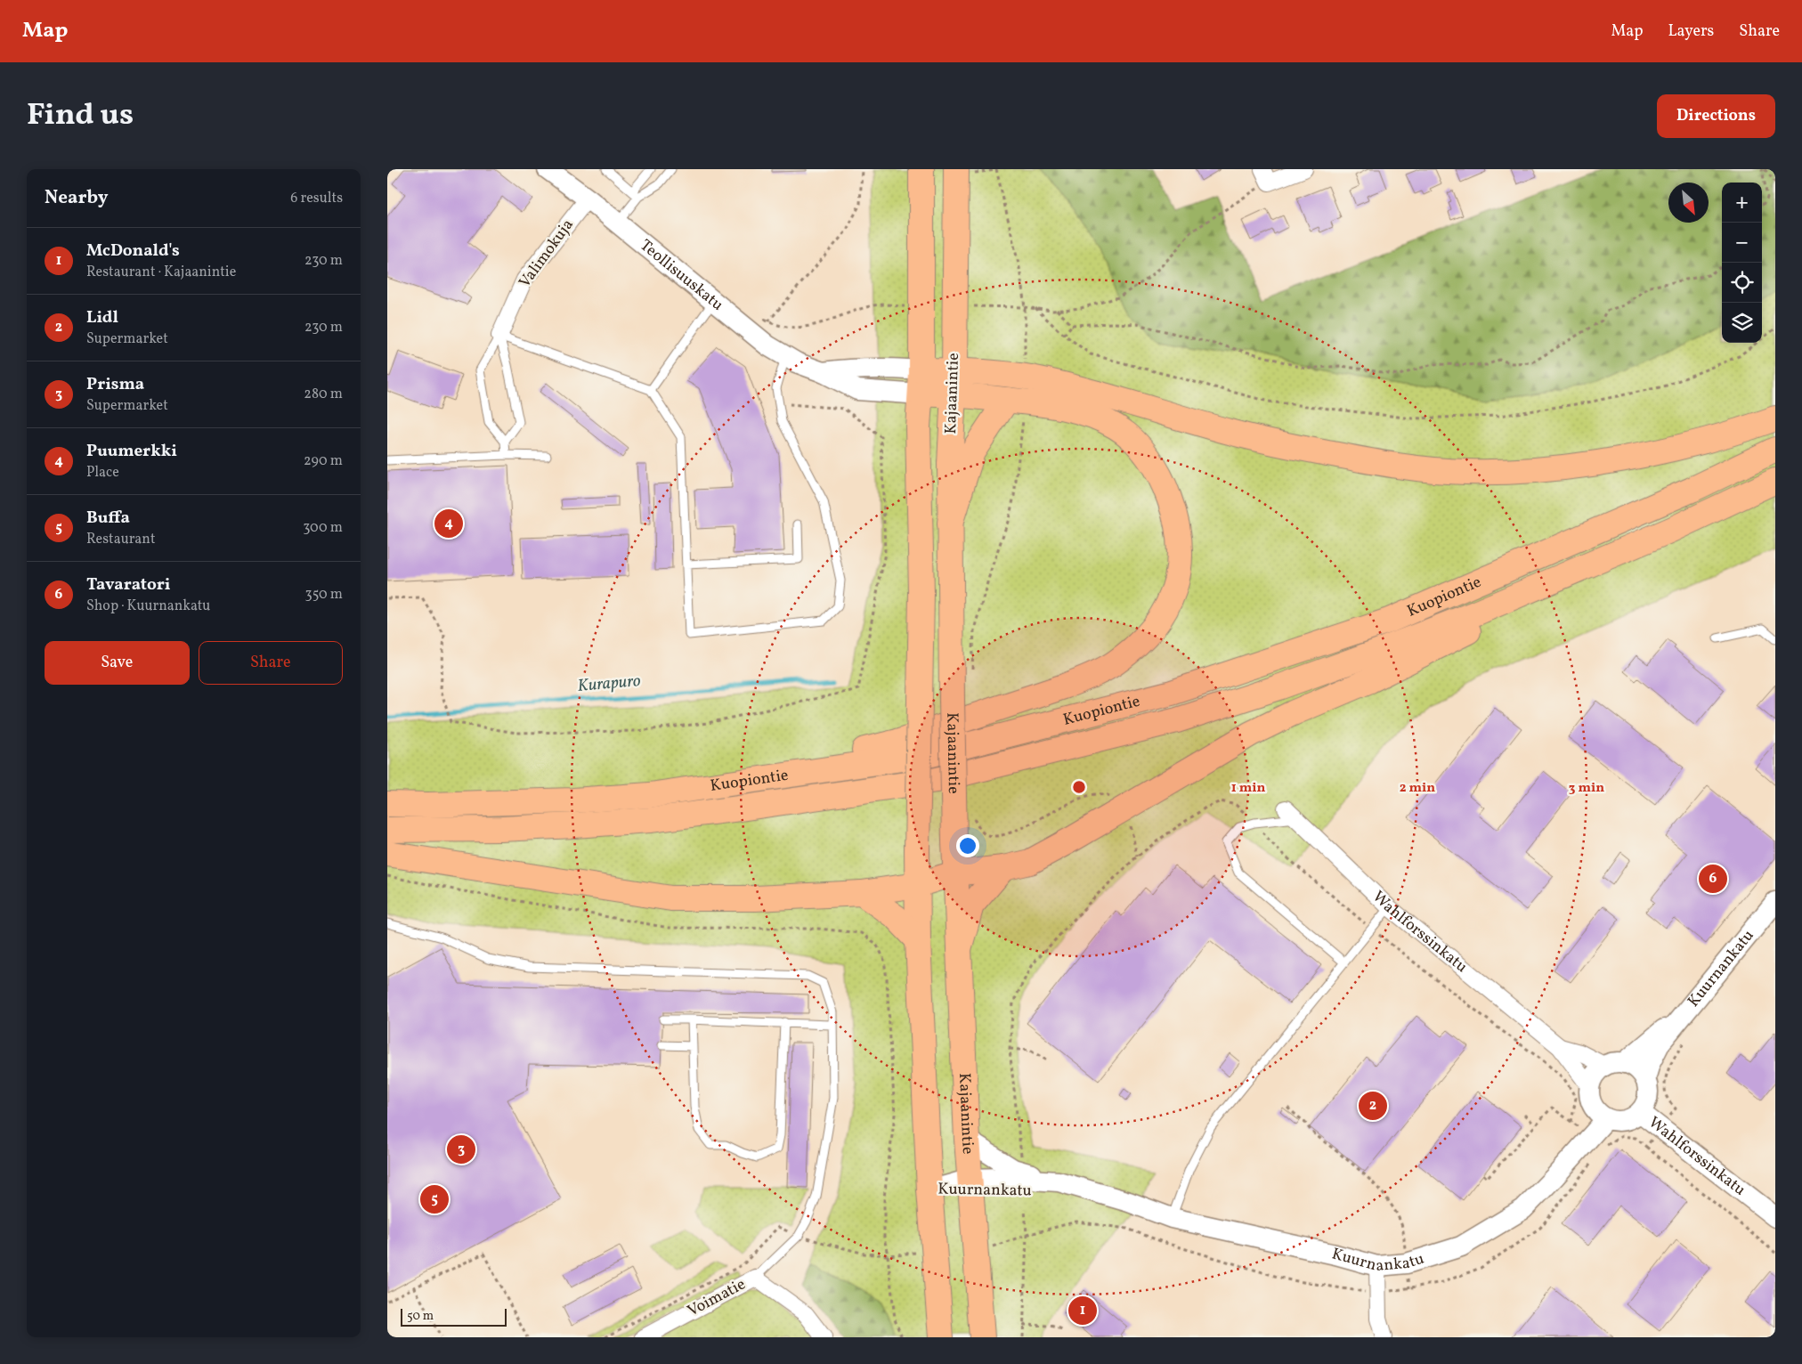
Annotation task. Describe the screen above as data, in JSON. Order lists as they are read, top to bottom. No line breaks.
{"streets":{"main road":["Kajaanintie","Kuopiontie"],"street":["Valimokuja","Teollisuuskatu","Wahlforssinkatu","Kuurnankatu","Voimatie"]},"crossings":[["Valimokuja","Teollisuuskatu"],["Teollisuuskatu","Kajaanintie"],["Kajaanintie","Kuurnankatu"],["Wahlforssinkatu","Kuurnankatu"]],"water":["Kurapuro"],"scale_bar":"50 m","north":"bottom right","page":{"header":"Map","nav":["Map","Layers","Share"],"title":"Find us","buttons":["Directions",["Save","Share"]],"heading":["Nearby","6 results"],"map_buttons":["+","−"],"list":[{"mark":"1","name":"McDonald's","note":"Restaurant · Kajaanintie","value":"230 m"},{"mark":"2","name":"Lidl","note":"Supermarket","value":"230 m"},{"mark":"3","name":"Prisma","note":"Supermarket","value":"280 m"},{"mark":"4","name":"Puumerkki","note":"Place","value":"290 m"},{"mark":"5","name":"Buffa","note":"Restaurant","value":"300 m"},{"mark":"6","name":"Tavaratori","note":"Shop · Kuurnankatu","value":"350 m"}],"pins":["4","6","2","3","5","1"],"scale":"50 m"},"rings":["1 min","2 min","3 min"]}
